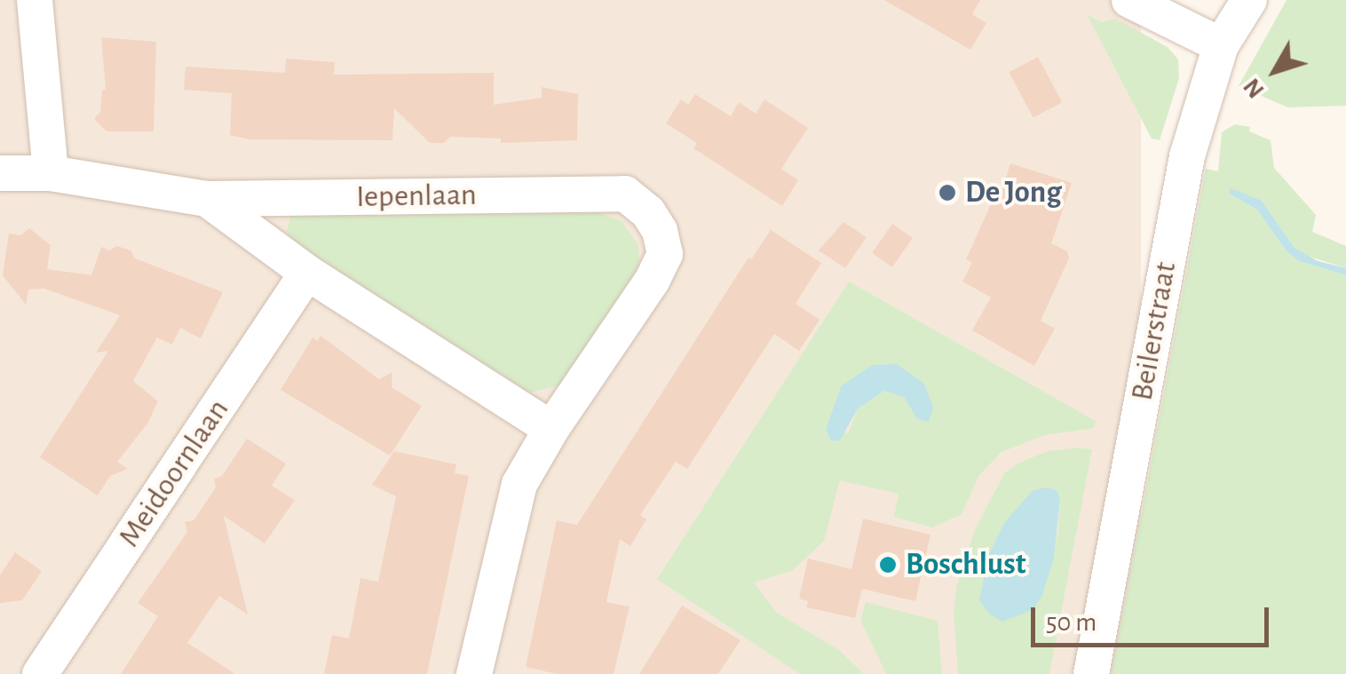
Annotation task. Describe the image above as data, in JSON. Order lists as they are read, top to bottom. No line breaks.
{"streets":{"street":["Iepenlaan","Beilerstraat","Meidoornlaan"]},"crossings":[["Iepenlaan","Meidoornlaan"]],"places":["De Jong","Boschlust"],"scale_bar":"50 m","north":"bottom left"}
